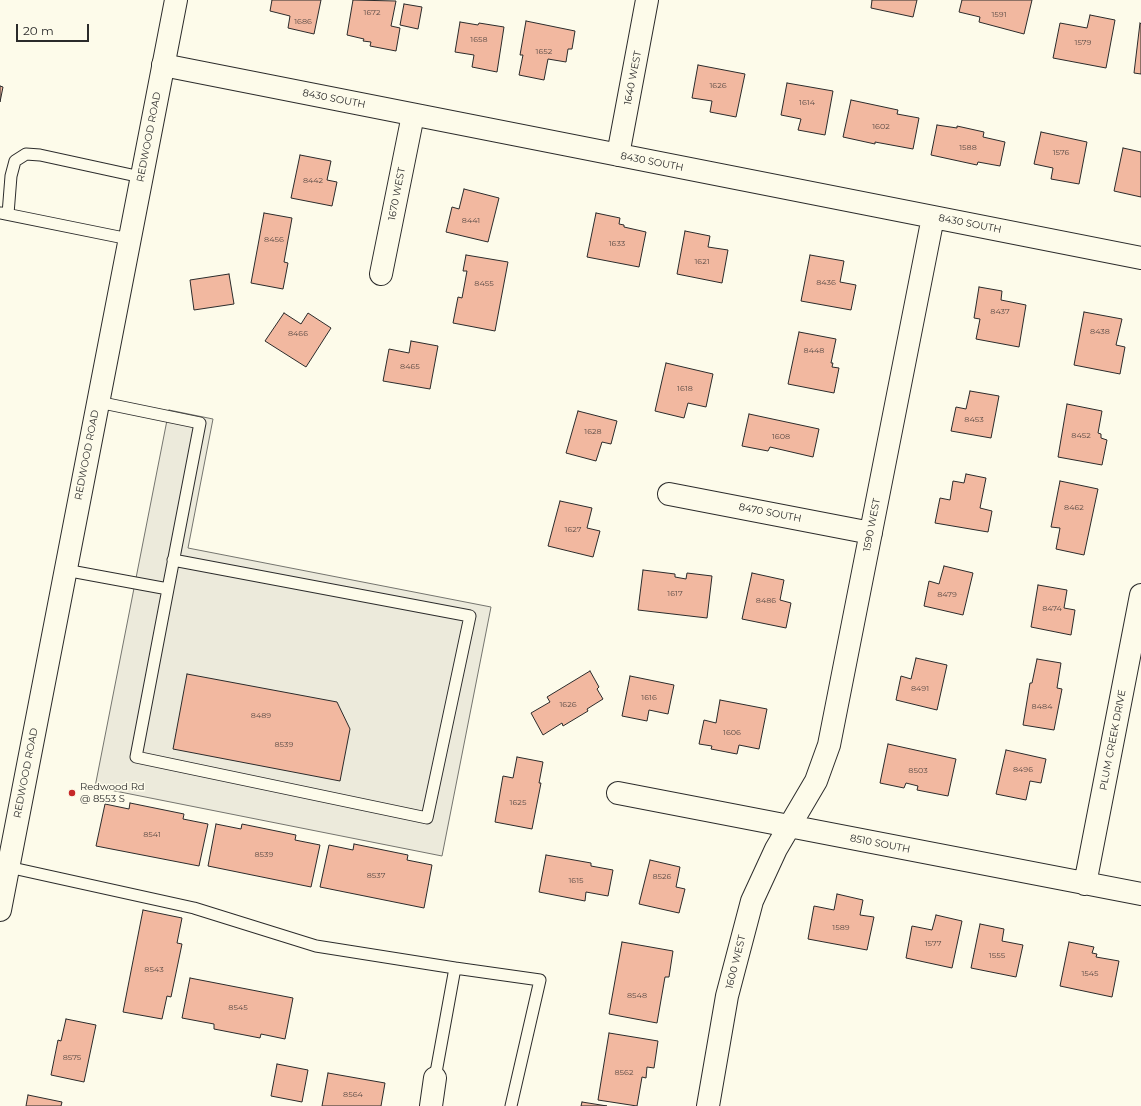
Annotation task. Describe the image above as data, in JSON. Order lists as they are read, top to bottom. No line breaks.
{"streets":{"street":["1640 WEST","8430 SOUTH","REDWOOD ROAD","1670 WEST","8470 SOUTH","1590 WEST","PLUM CREEK DRIVE","8510 SOUTH","1600 WEST"]},"crossings":[["1640 WEST","8430 SOUTH"],["8430 SOUTH","REDWOOD ROAD"],["8430 SOUTH","1670 WEST"],["8430 SOUTH","1590 WEST"],["8470 SOUTH","1590 WEST"],["1590 WEST","8510 SOUTH"],["1590 WEST","1600 WEST"],["PLUM CREEK DRIVE","8510 SOUTH"],["8510 SOUTH","1600 WEST"]],"places":["Redwood Rd @ 8553 S"],"house_numbers":["1672","1591","1686","1658","1579","1652","1626","1614","1602","1588","1576","8442","8441","8456","1633","1621","8436","8455","8437","8438","8466","8448","8465","1618","8453","1628","8452","1608","8462","1627","1617","8479","8486","8474","8491","1616","1626","8484","8489","1606","8539","8496","8503","1625","8541","8539","8537","8526","1615","1589","1577","1555","8543","1545","8548","8545","8575","8562","8564"],"scale_bar":"20 m"}
